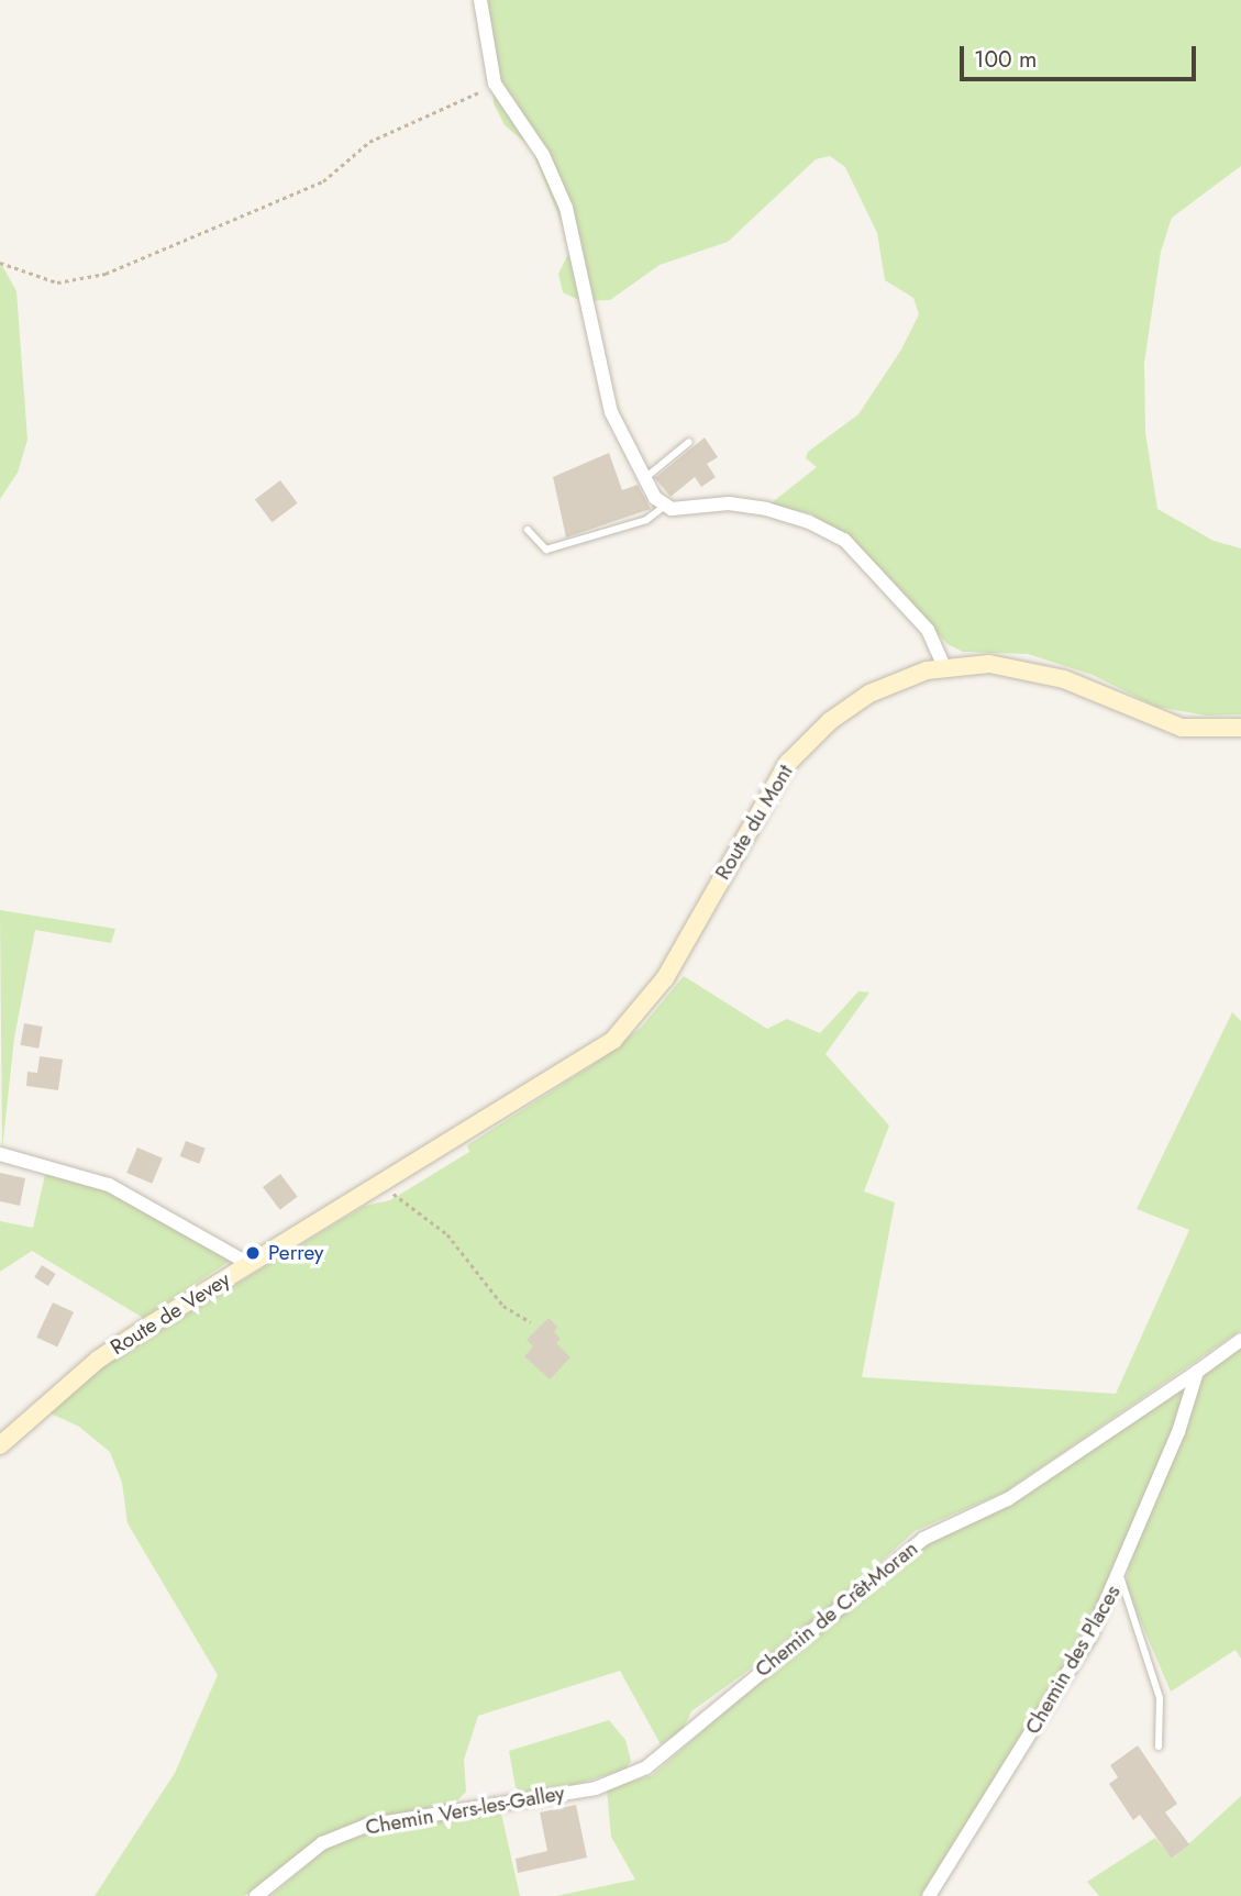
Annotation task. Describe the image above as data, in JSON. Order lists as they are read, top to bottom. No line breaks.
{"streets":{"main road":["Route du Mont","Route de Vevey"],"street":["Chemin de Crêt-Moran","Chemin des Places","Chemin Vers-les-Galley"]},"crossings":[["Route du Mont","Route de Vevey"],["Chemin de Crêt-Moran","Chemin des Places"],["Chemin de Crêt-Moran","Chemin Vers-les-Galley"]],"places":["Perrey"],"scale_bar":"100 m"}
